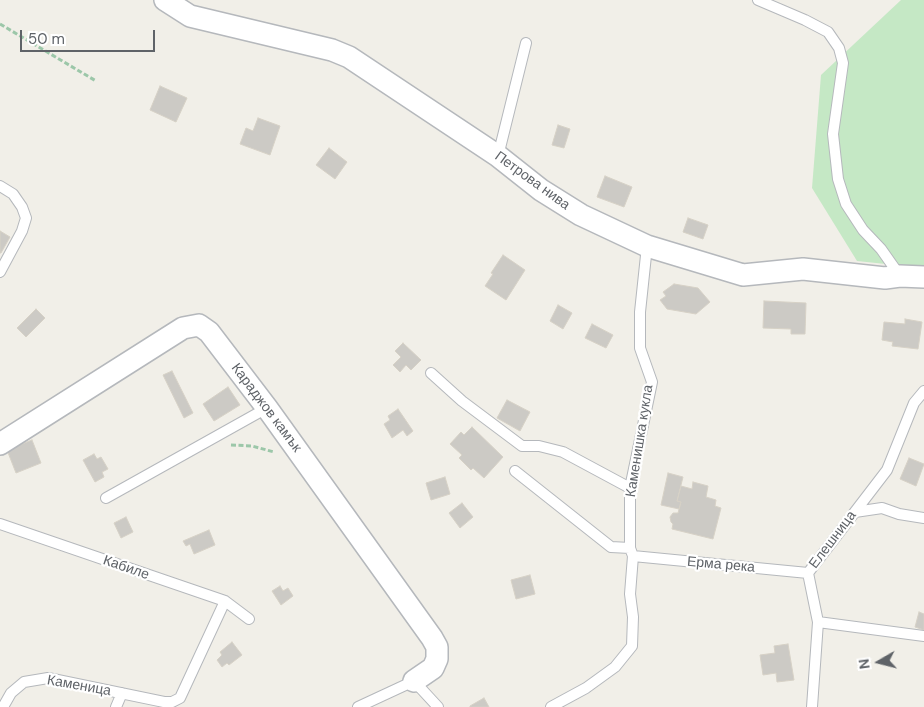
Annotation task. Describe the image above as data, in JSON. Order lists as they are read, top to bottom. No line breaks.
{"streets":{"street":["Петрова нива","Караджов камък"],"lane":["Каменишка кукла","Елешница","Ерма река","Кабиле","Каменица"]},"crossings":[["Петрова нива","Каменишка кукла"],["Каменишка кукла","Ерма река"],["Елешница","Ерма река"],["Кабиле","Каменица"]],"scale_bar":"50 m","north":"left"}
